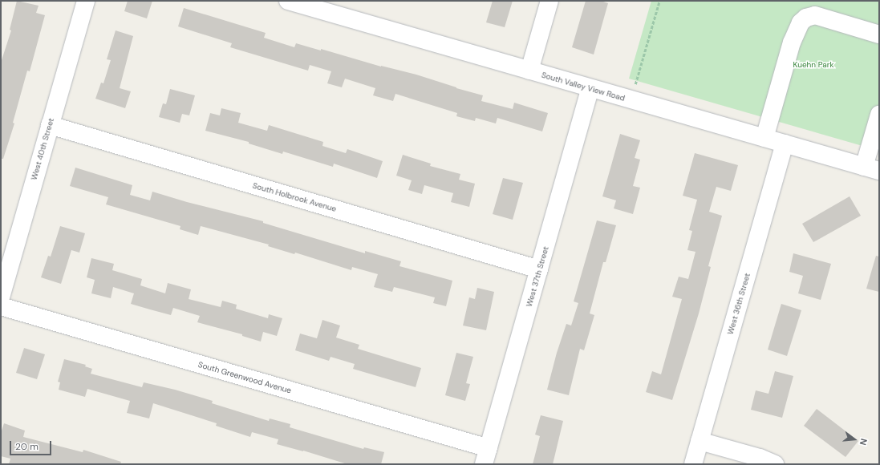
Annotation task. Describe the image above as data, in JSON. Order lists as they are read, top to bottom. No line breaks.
{"streets":{"street":["South Valley View Road","West 40th Street","South Holbrook Avenue","West 37th Street","West 36th Street","South Greenwood Avenue"]},"crossings":[["South Valley View Road","West 37th Street"],["South Valley View Road","West 36th Street"],["West 40th Street","South Holbrook Avenue"],["South Holbrook Avenue","West 37th Street"],["West 37th Street","South Greenwood Avenue"]],"parks":["Kuehn Park"],"scale_bar":"20 m","north":"right"}
